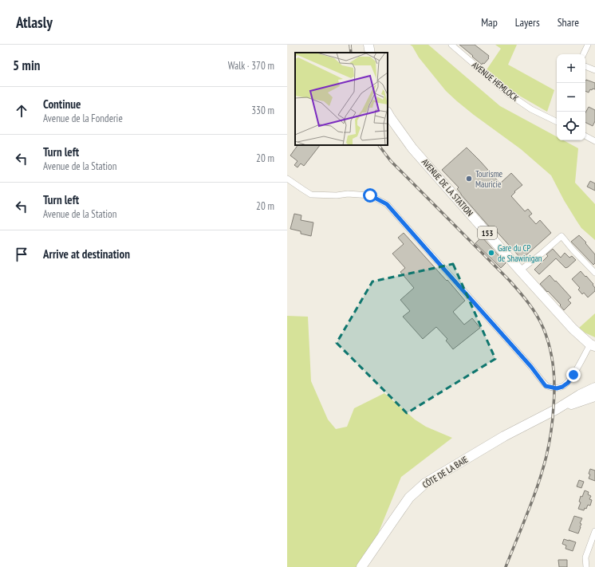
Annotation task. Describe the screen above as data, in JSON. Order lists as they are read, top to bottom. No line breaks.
{"streets":{"main road":["AVENUE DE LA STATION","153","CÔTE DE LA BAIE"],"street":["AVENUE HEMLOCK"]},"places":["Tourisme Mauricie","Gare du CP de Shawinigan"],"page":{"header":"Atlasly","nav":["Map","Layers","Share"],"heading":["5 min","Walk · 370 m"],"map_buttons":["+","−"],"list":[["Continue","Avenue de la Fonderie","330 m"],["Turn left","Avenue de la Station","20 m"],["Turn left","Avenue de la Station","20 m"],"Arrive at destination"]}}
